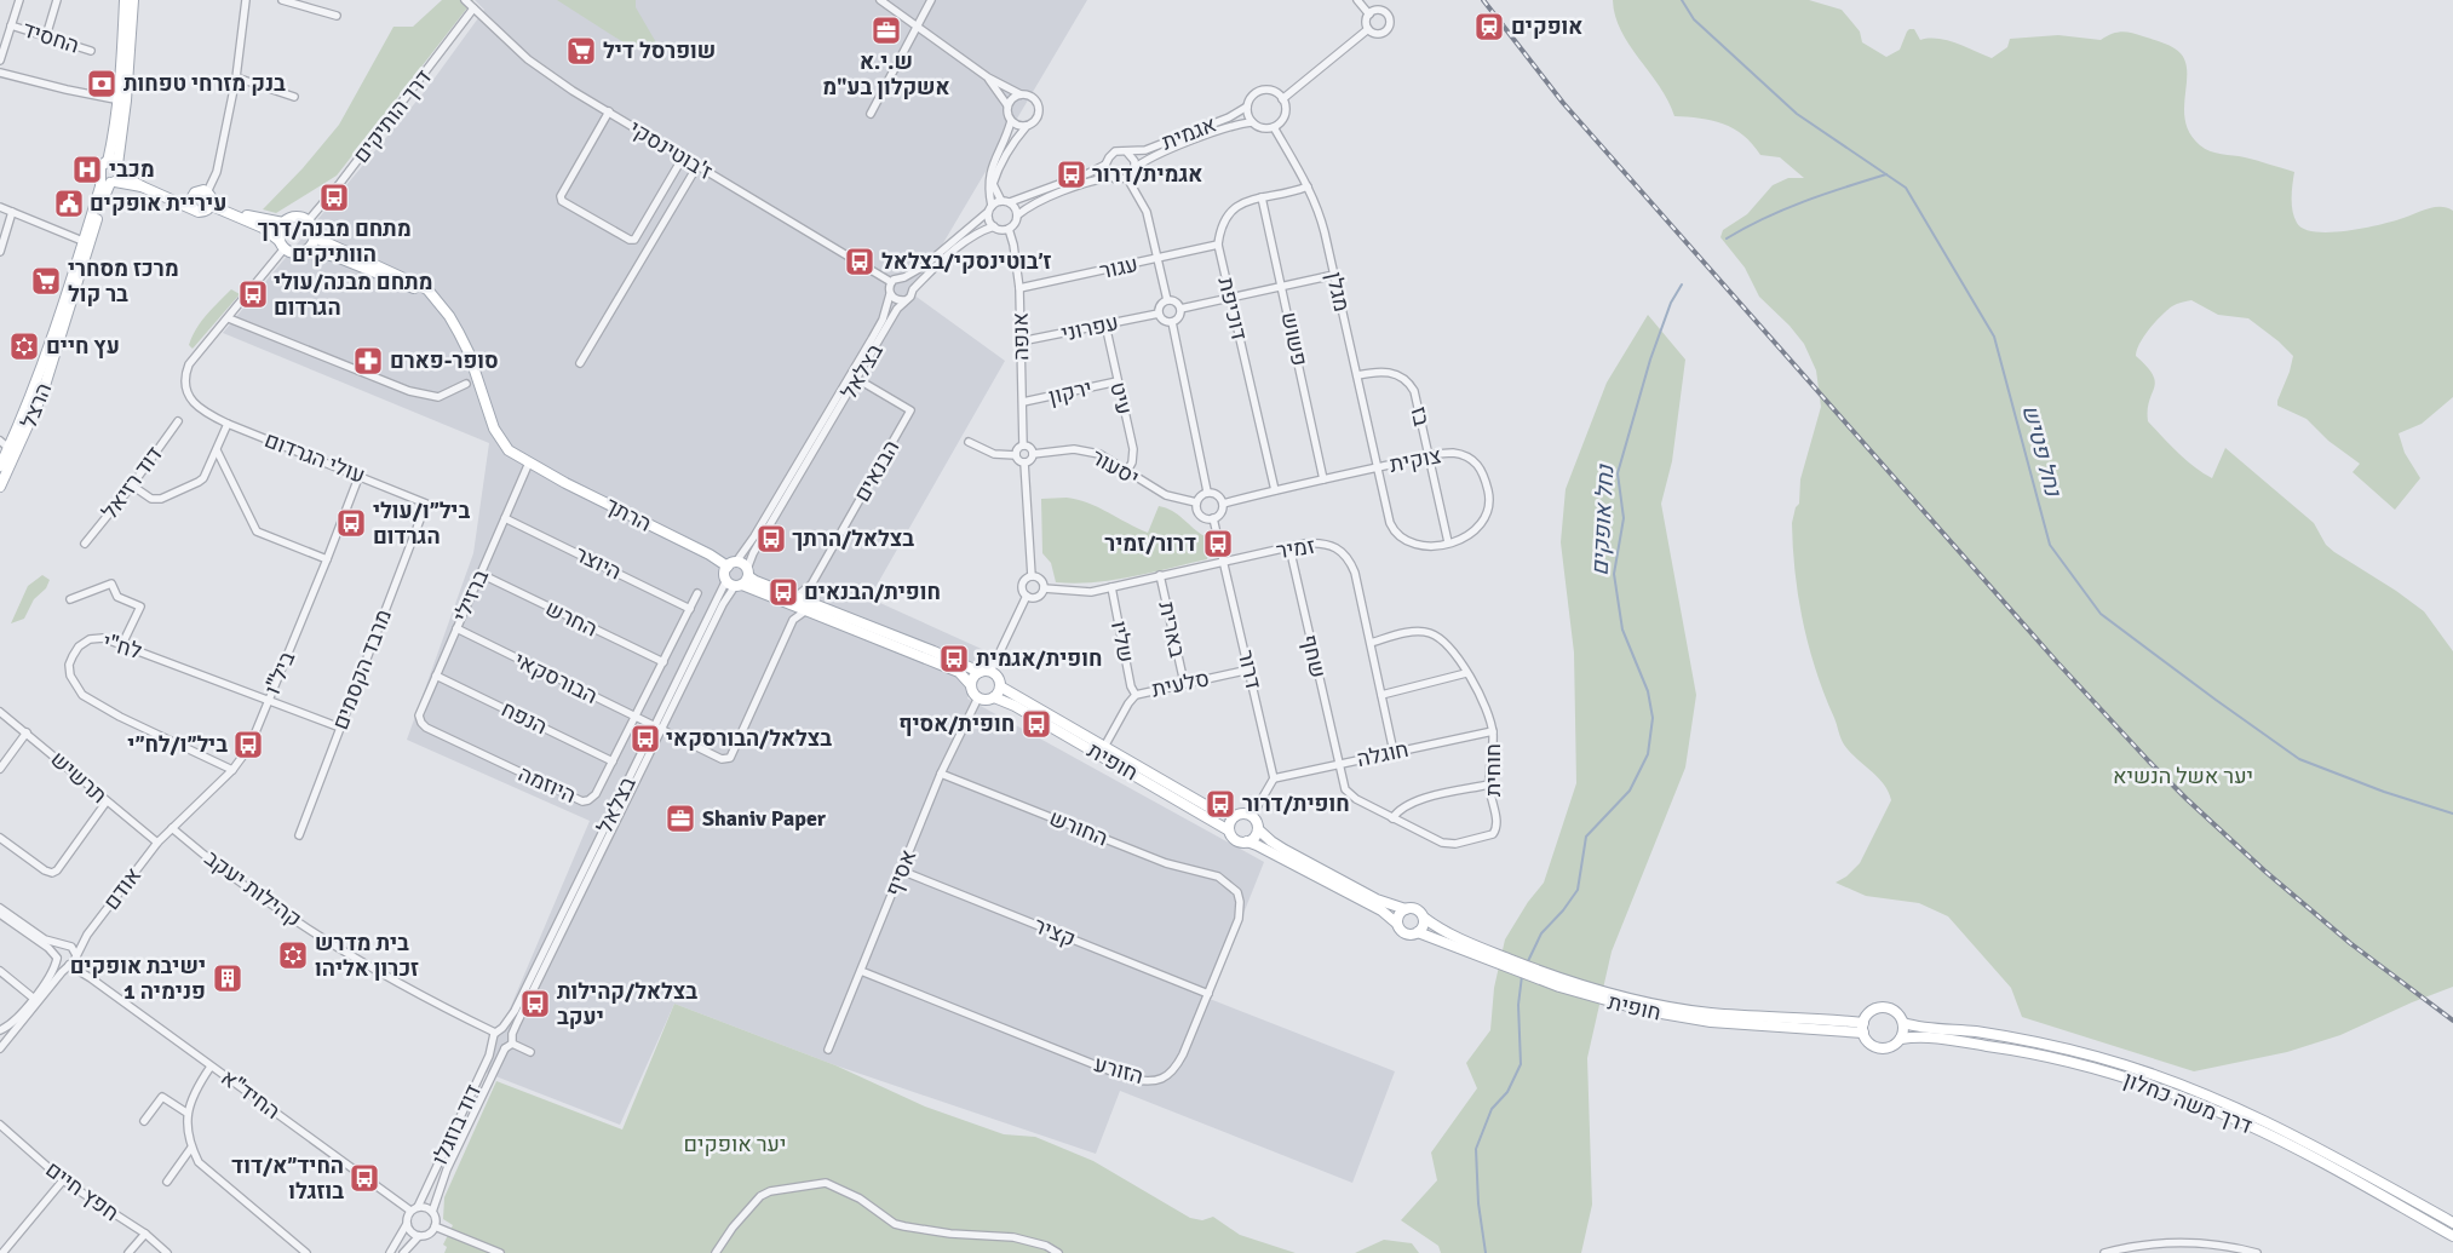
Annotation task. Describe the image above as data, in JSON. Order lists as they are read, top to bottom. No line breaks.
{"streets":{"main road":["הרצל","הרתך","חופית","דרך משה כחלון"],"street":["החסיד","דרך הותיקים","אגמית","ז'בוטינסקי","עגור","מגלן","דוכיפת","עפרוני","אנפה","פשוש","בצלאל","ירקון","עיט","בז","עולי הגרדום","צוקית","יסעור","הבנאים","דוד רזיאל","זמיר","היוצר","ברזילי","החרש","בארית","שליו","לח\"י","שחף","מרבד הקסמים","דרור","ביל\"ו","הבורסקאי","סלעית","הנפח","חוגלה","חוחית","תרשיש","היוזמה","החורש","אסיף","אודם","קהילות יעקב","קציר","הזורע","החיד\"א","דוד בוזגלו","חפץ חיים"]},"crossings":[["דרך הותיקים","ז'בוטינסקי"],["אגמית","מגלן"],["ז'בוטינסקי","בצלאל"],["עגור","דוכיפת"],["עגור","אנפה"],["מגלן","בז"],["מגלן","צוקית"],["עפרוני","אנפה"],["עפרוני","עיט"],["אנפה","ירקון"],["אנפה","יסעור"],["בצלאל","הבנאים"],["בצלאל","הרתך"],["בצלאל","הבורסקאי"],["בצלאל","קהילות יעקב"],["בצלאל","דוד בוזגלו"],["ירקון","עיט"],["עיט","יסעור"],["בז","צוקית"],["עולי הגרדום","מרבד הקסמים"],["עולי הגרדום","ביל\"ו"],["יסעור","דרור"],["הרתך","ברזילי"],["זמיר","בארית"],["זמיר","שליו"],["זמיר","שחף"],["זמיר","דרור"],["זמיר","חוגלה"],["זמיר","חוחית"],["היוצר","ברזילי"],["היוצר","היוזמה"],["ברזילי","החרש"],["ברזילי","הבורסקאי"],["ברזילי","הנפח"],["ברזילי","היוזמה"],["החרש","היוזמה"],["בארית","סלעית"],["שליו","סלעית"],["לח\"י","מרבד הקסמים"],["לח\"י","ביל\"ו"],["שחף","חוגלה"],["שחף","חוחית"],["דרור","סלעית"],["דרור","חוגלה"],["ביל\"ו","תרשיש"],["ביל\"ו","אודם"],["ביל\"ו","קהילות יעקב"],["הבורסקאי","היוזמה"],["סלעית","חופית"],["הנפח","היוזמה"],["חוגלה","חוחית"],["חופית","אסיף"],["חופית","דרך משה כחלון"],["תרשיש","אודם"],["החורש","אסיף"],["החורש","הזורע"],["אסיף","קציר"],["אסיף","הזורע"],["אודם","החיד\"א"],["קהילות יעקב","דוד בוזגלו"],["קציר","הזורע"],["החיד\"א","דוד בוזגלו"]],"water":["נחל פטיש","נחל אופקים"],"parks":["יער אשל הנשיא","יער אופקים"],"places":{"station":["אופקים"],"office":["ש.י.א אשקלון בע\"מ","Shaniv Paper"],"supermarket":["שופרסל דיל","מרכז מסחרי בר קול"],"bank":["בנק מזרחי טפחות"],"hospital":["מכבי"],"bus stop":["אגמית/דרור","מתחם מבנה/דרך הוותיקים","ז׳בוטינסקי/בצלאל","מתחם מבנה/עולי הגרדום","ביל״ו/עולי הגרדום","בצלאל/הרתך","דרור/זמיר","חופית/הבנאים","חופית/אגמית","חופית/אסיף","בצלאל/הבורסקאי","ביל״ו/לח״י","חופית/דרור","בצלאל/קהילות יעקב","החיד״א/דוד בוזגלו"],"public building":["עיריית אופקים"],"synagogue":["עץ חיים","בית מדרש זכרון אליהו"],"pharmacy":["סופר-פארם"],"building":["ישיבת אופקים פנימיה 1"]}}
